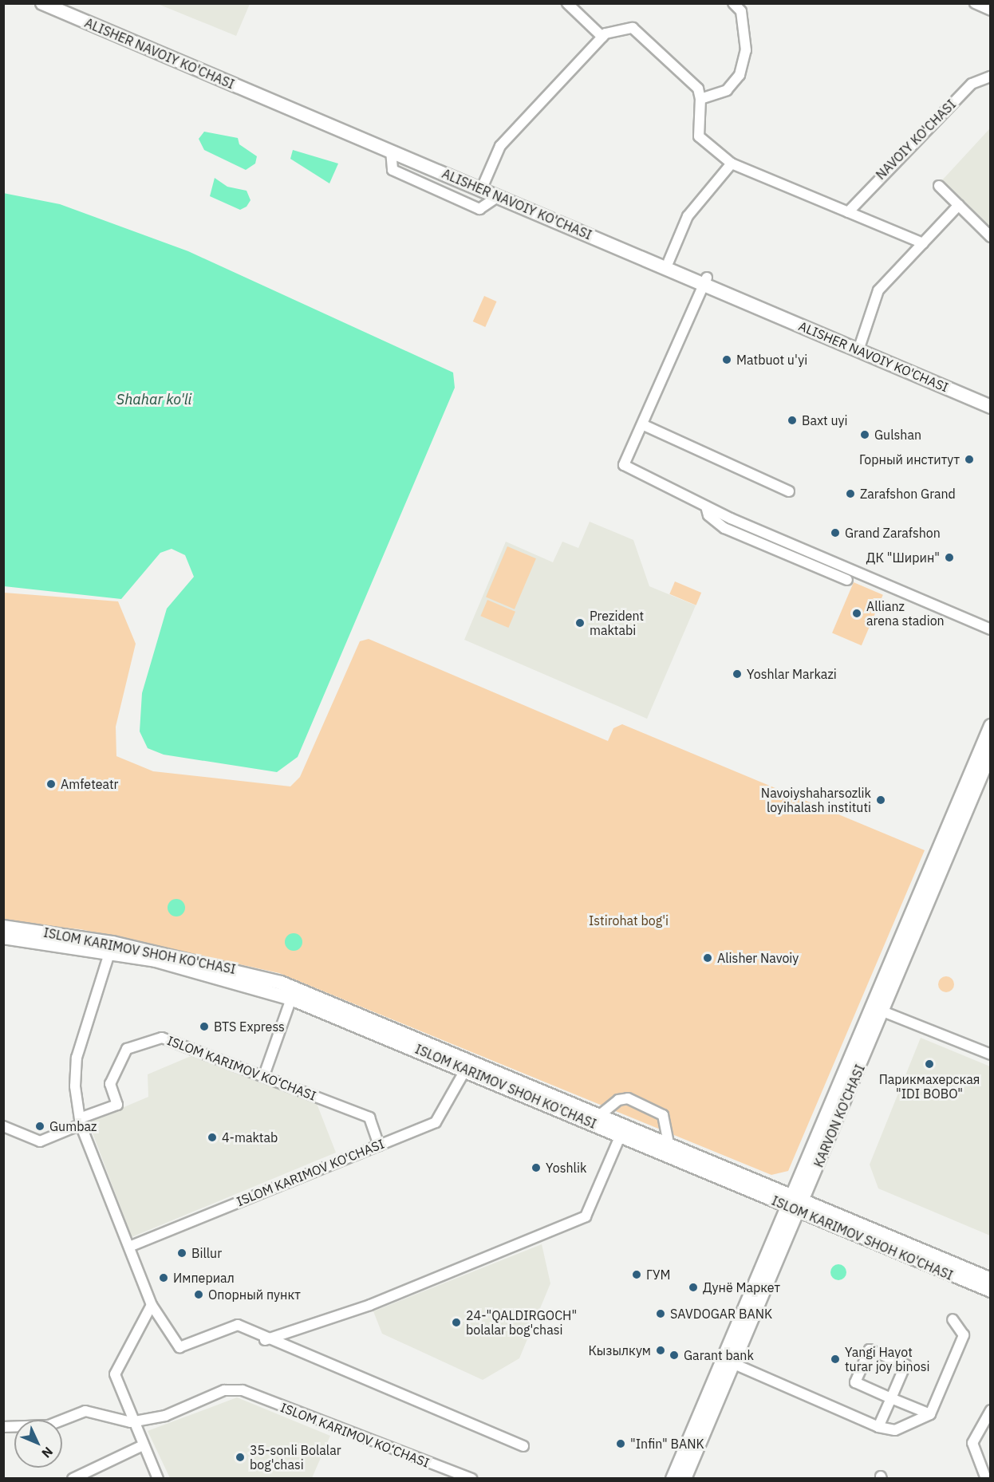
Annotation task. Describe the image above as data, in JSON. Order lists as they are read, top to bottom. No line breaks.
{"streets":{"main road":["ALISHER NAVOIY KO'CHASI","ISLOM KARIMOV SHOH KO'CHASI","KARVON KO'CHASI"],"street":["NAVOIY KO'CHASI","ISLOM KARIMOV KO‘CHASI","ISLOM KARIMOV KO'CHASI"]},"crossings":[["ISLOM KARIMOV SHOH KO'CHASI","KARVON KO'CHASI"],["ISLOM KARIMOV SHOH KO'CHASI","ISLOM KARIMOV KO'CHASI"],["ISLOM KARIMOV KO‘CHASI","ISLOM KARIMOV KO'CHASI"]],"water":["Shahar ko'li"],"parks":["Istirohat bog'i"],"places":["Matbuot u'yi","Baxt uyi","Gulshan","Горный институт","Zarafshon Grand","Grand Zarafshon","ДК \"Ширин\"","Allianz arena stadion","Prezident maktabi","Yoshlar Markazi","Amfeteatr","Navoiyshaharsozlik loyihalash instituti","Alisher Navoiy","BTS Express","Парикмахерская \"IDI BOBO\"","Gumbaz","4-maktab","Yoshlik","Billur","ГУМ","Империал","Дунё Маркет","Опорный пункт","SAVDOGAR BANK","24-\"QALDIRGOCH\" bolalar bog'chasi","Кызылкум","Garant bank","Yangi Hayot turar joy binosi","\"Infin\" BANK","35-sonli Bolalar bog'chasi"],"north":"bottom right"}
